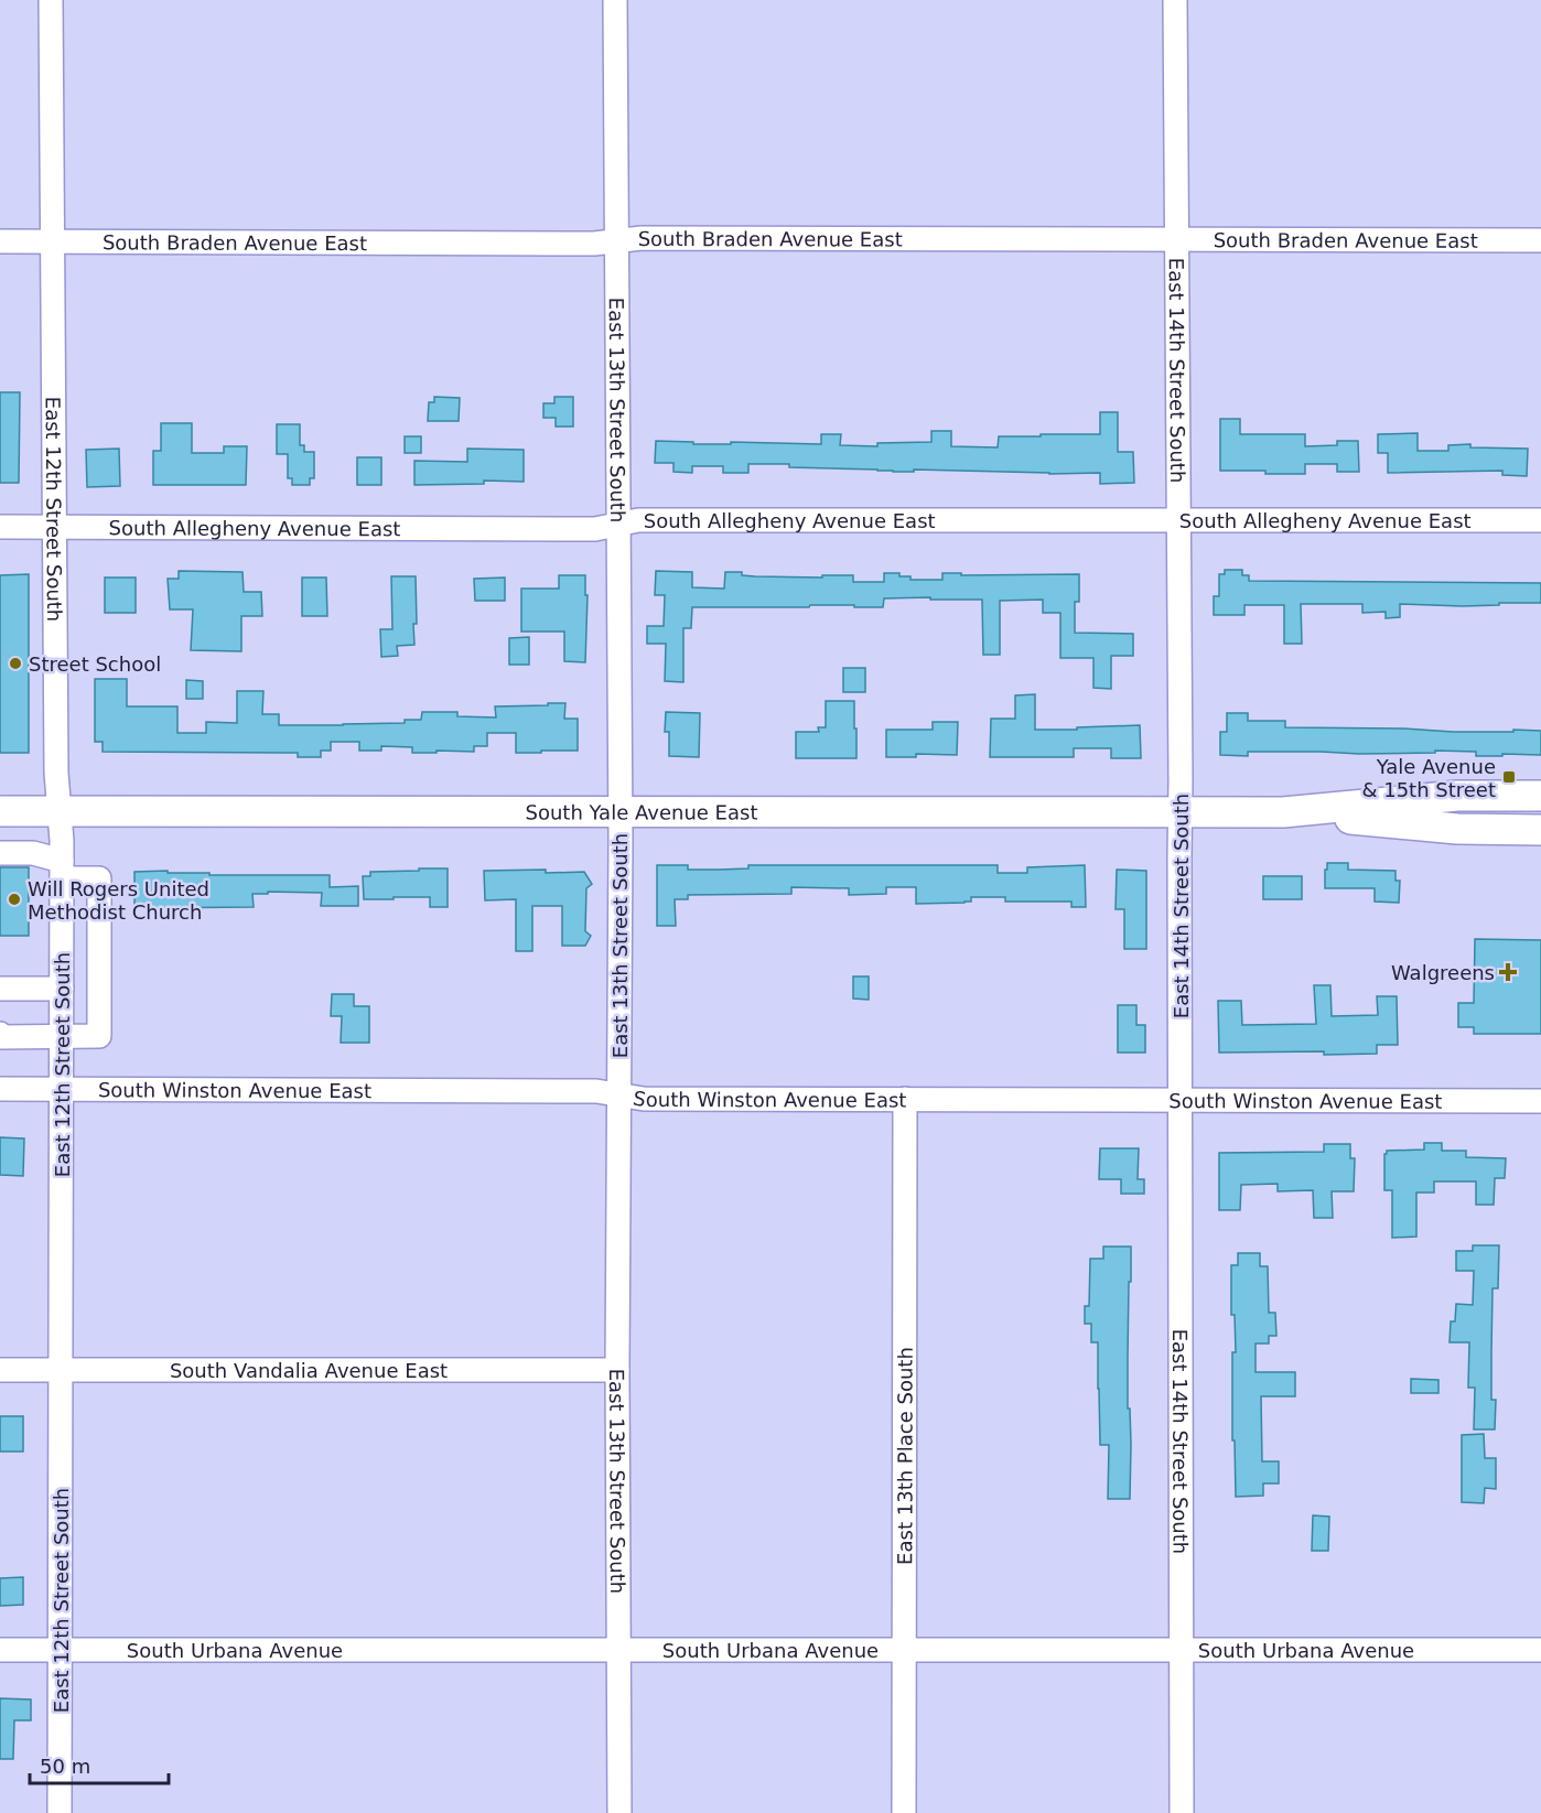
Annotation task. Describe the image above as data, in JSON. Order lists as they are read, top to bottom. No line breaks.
{"streets":{"main road":["South Yale Avenue East"],"street":["South Braden Avenue East","East 14th Street South","East 13th Street South","East 12th Street South","South Allegheny Avenue East","South Winston Avenue East","South Vandalia Avenue East","East 13th Place South","South Urbana Avenue"]},"crossings":[["South Braden Avenue East","East 14th Street South"],["South Braden Avenue East","East 13th Street South"],["South Braden Avenue East","East 12th Street South"],["East 14th Street South","South Allegheny Avenue East"],["East 14th Street South","South Yale Avenue East"],["East 14th Street South","South Winston Avenue East"],["East 14th Street South","South Urbana Avenue"],["East 13th Street South","South Allegheny Avenue East"],["East 13th Street South","South Yale Avenue East"],["East 13th Street South","South Winston Avenue East"],["East 13th Street South","South Vandalia Avenue East"],["East 13th Street South","South Urbana Avenue"],["East 12th Street South","South Allegheny Avenue East"],["East 12th Street South","South Yale Avenue East"],["East 12th Street South","South Winston Avenue East"],["East 12th Street South","South Vandalia Avenue East"],["East 12th Street South","South Urbana Avenue"],["South Winston Avenue East","East 13th Place South"],["East 13th Place South","South Urbana Avenue"]],"places":{"other":["Street School","Will Rogers United Methodist Church"],"transit":["Yale Avenue & 15th Street"],"health":["Walgreens"]},"scale_bar":"50 m"}
